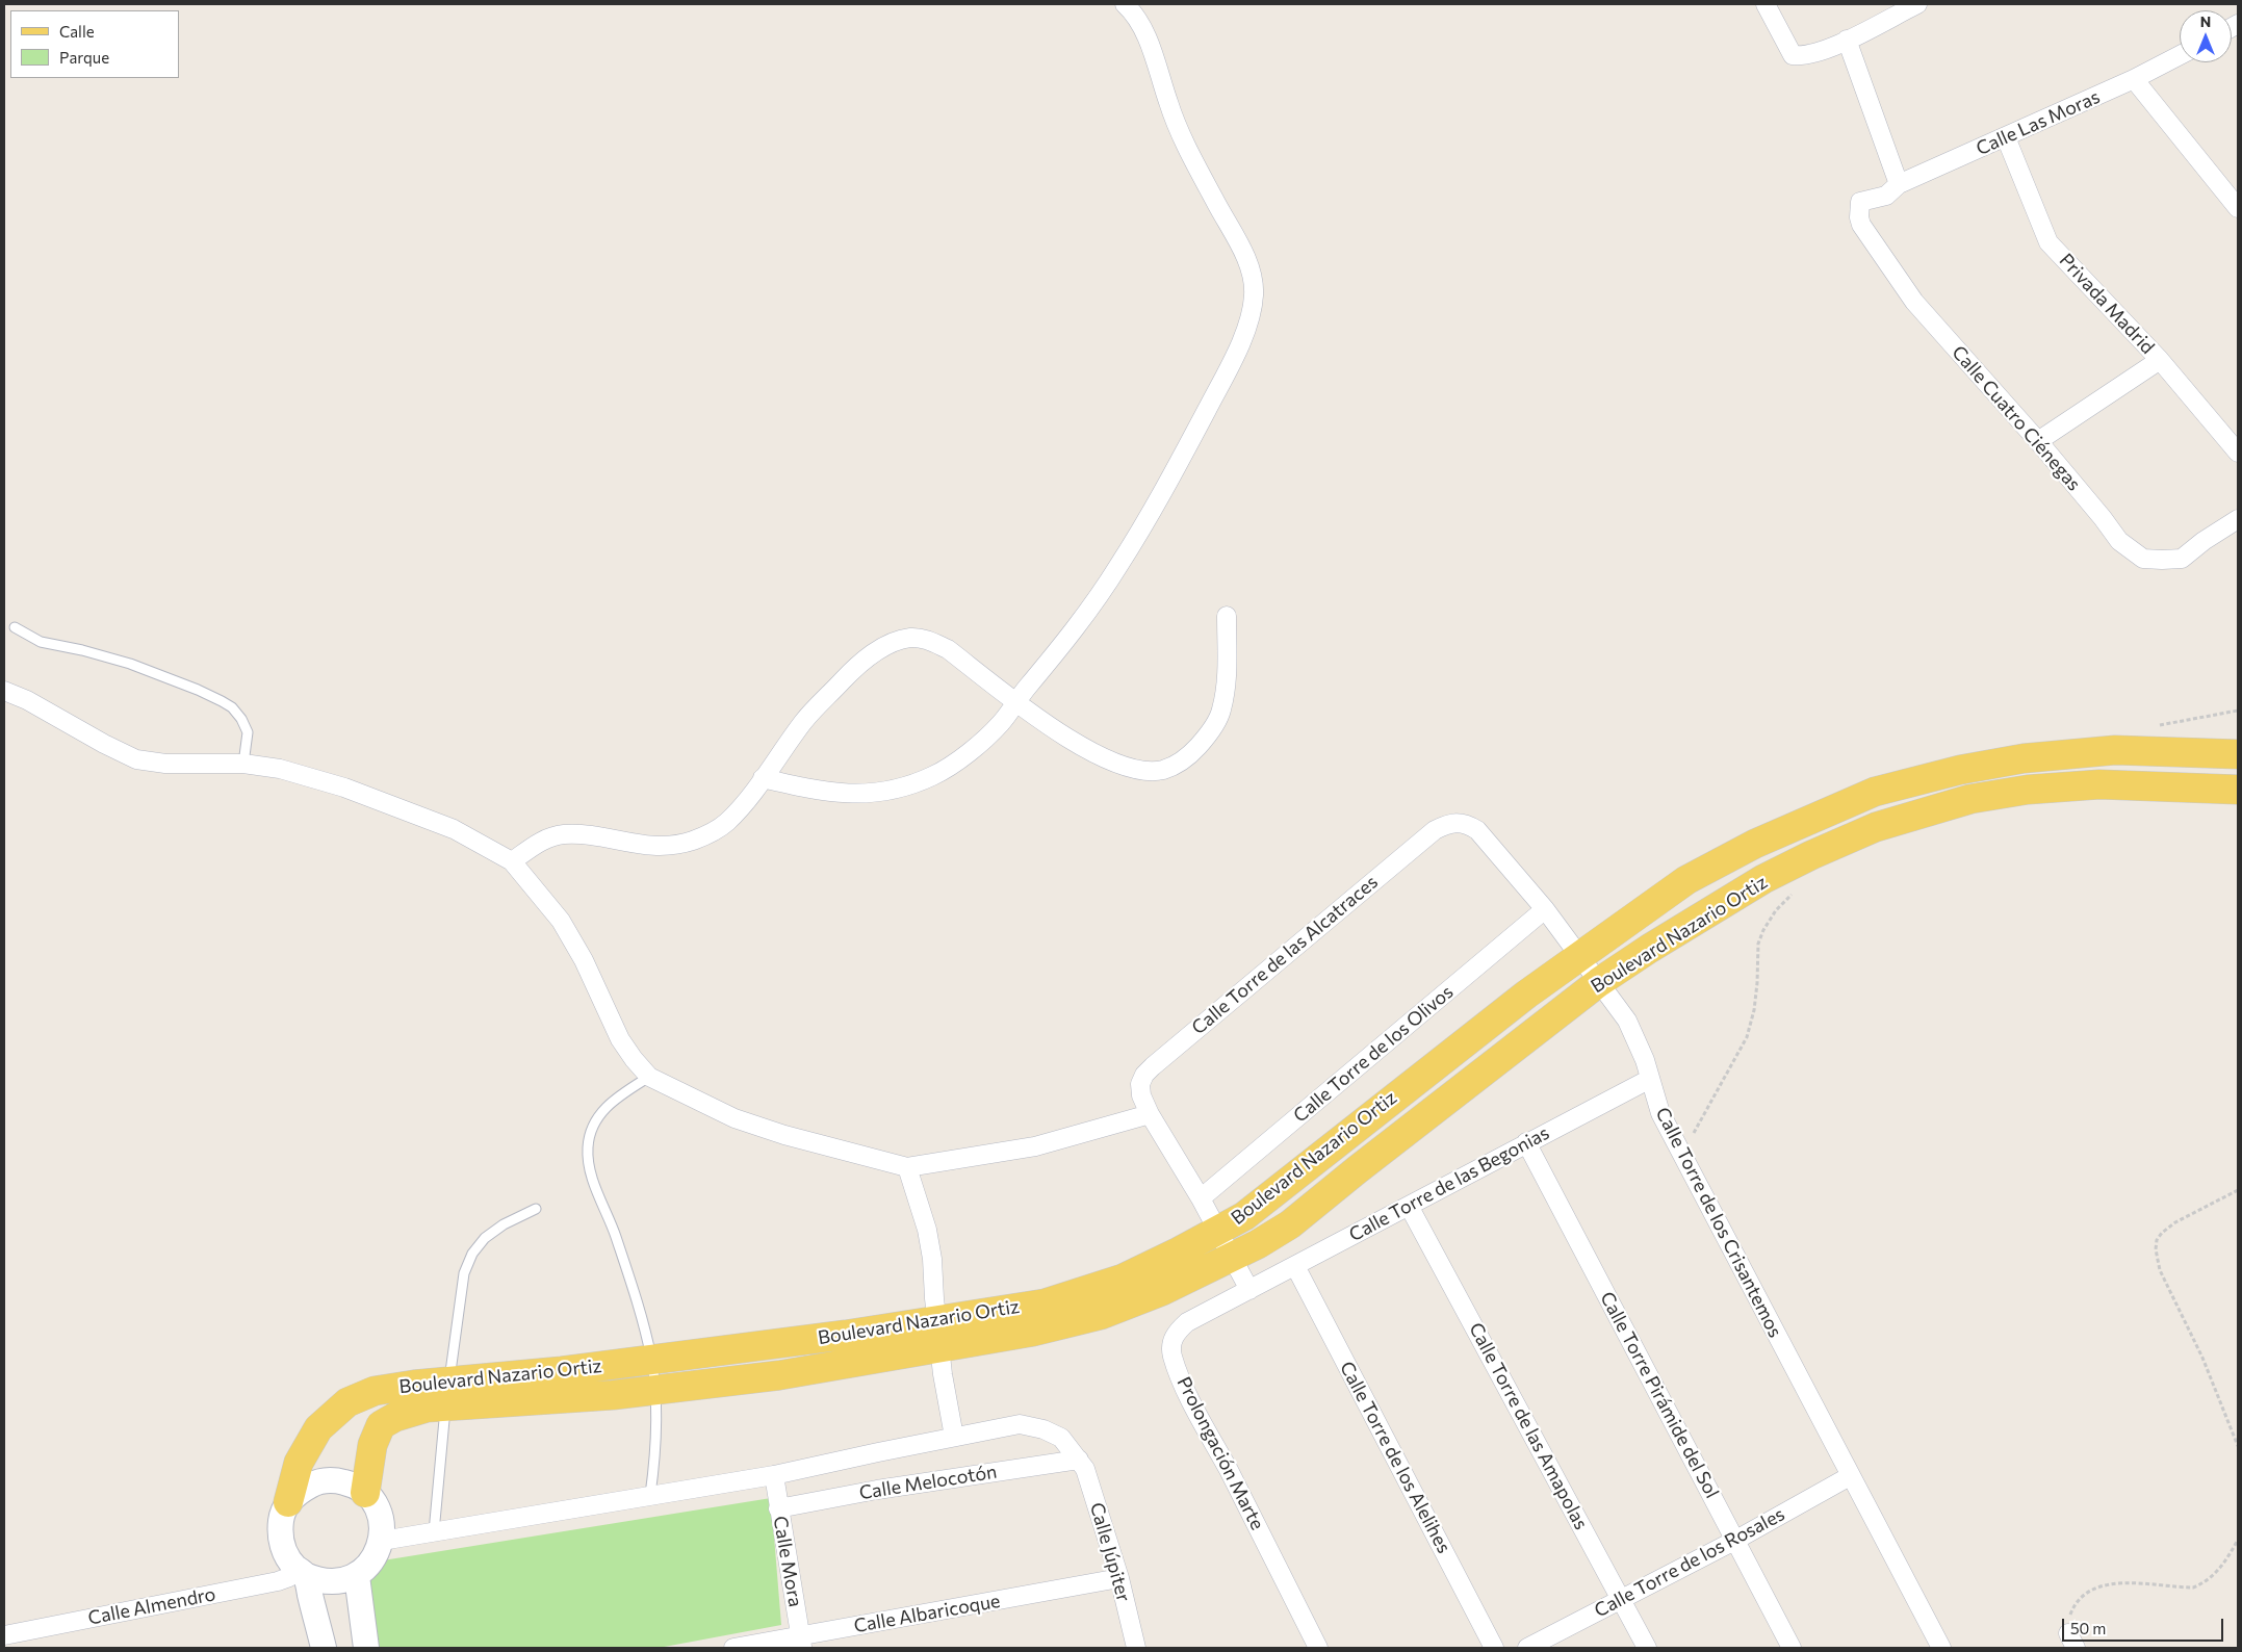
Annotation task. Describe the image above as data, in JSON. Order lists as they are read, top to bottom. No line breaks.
{"streets":{"main road":["Boulevard Nazario Ortiz"],"street":["Calle Las Moras","Privada Madrid","Calle Cuatro Ciénegas","Calle Torre de las Alcatraces","Calle Torre de los Olivos","Calle Torre de las Begonias","Calle Torre de los Crisantemos","Calle Torre Pirámide del Sol","Calle Torre de las Amapolas","Prolongación Marte","Calle Torre de los Alelihes","Calle Melocotón","Calle Júpiter","Calle Mora","Calle Torre de los Rosales","Calle Almendro","Calle Albaricoque"]},"crossings":[["Calle Las Moras","Privada Madrid"],["Calle Las Moras","Calle Cuatro Ciénegas"],["Boulevard Nazario Ortiz","Calle Torre de los Crisantemos"],["Boulevard Nazario Ortiz","Calle Júpiter"],["Boulevard Nazario Ortiz","Calle Almendro"],["Calle Torre de las Alcatraces","Calle Torre de los Crisantemos"],["Calle Torre de los Olivos","Calle Torre de los Crisantemos"],["Calle Torre de las Begonias","Calle Torre de los Crisantemos"],["Calle Torre de las Begonias","Calle Torre Pirámide del Sol"],["Calle Torre de las Begonias","Calle Torre de las Amapolas"],["Calle Torre de las Begonias","Prolongación Marte"],["Calle Torre de las Begonias","Calle Torre de los Alelihes"],["Calle Torre de los Crisantemos","Calle Torre de los Rosales"],["Calle Torre Pirámide del Sol","Calle Torre de los Rosales"],["Calle Torre de las Amapolas","Calle Torre de los Rosales"],["Calle Melocotón","Calle Júpiter"],["Calle Melocotón","Calle Mora"],["Calle Júpiter","Calle Mora"],["Calle Júpiter","Calle Almendro"],["Calle Júpiter","Calle Albaricoque"],["Calle Mora","Calle Albaricoque"]],"legend":["Calle","Parque"],"scale_bar":"50 m","north":"top"}
